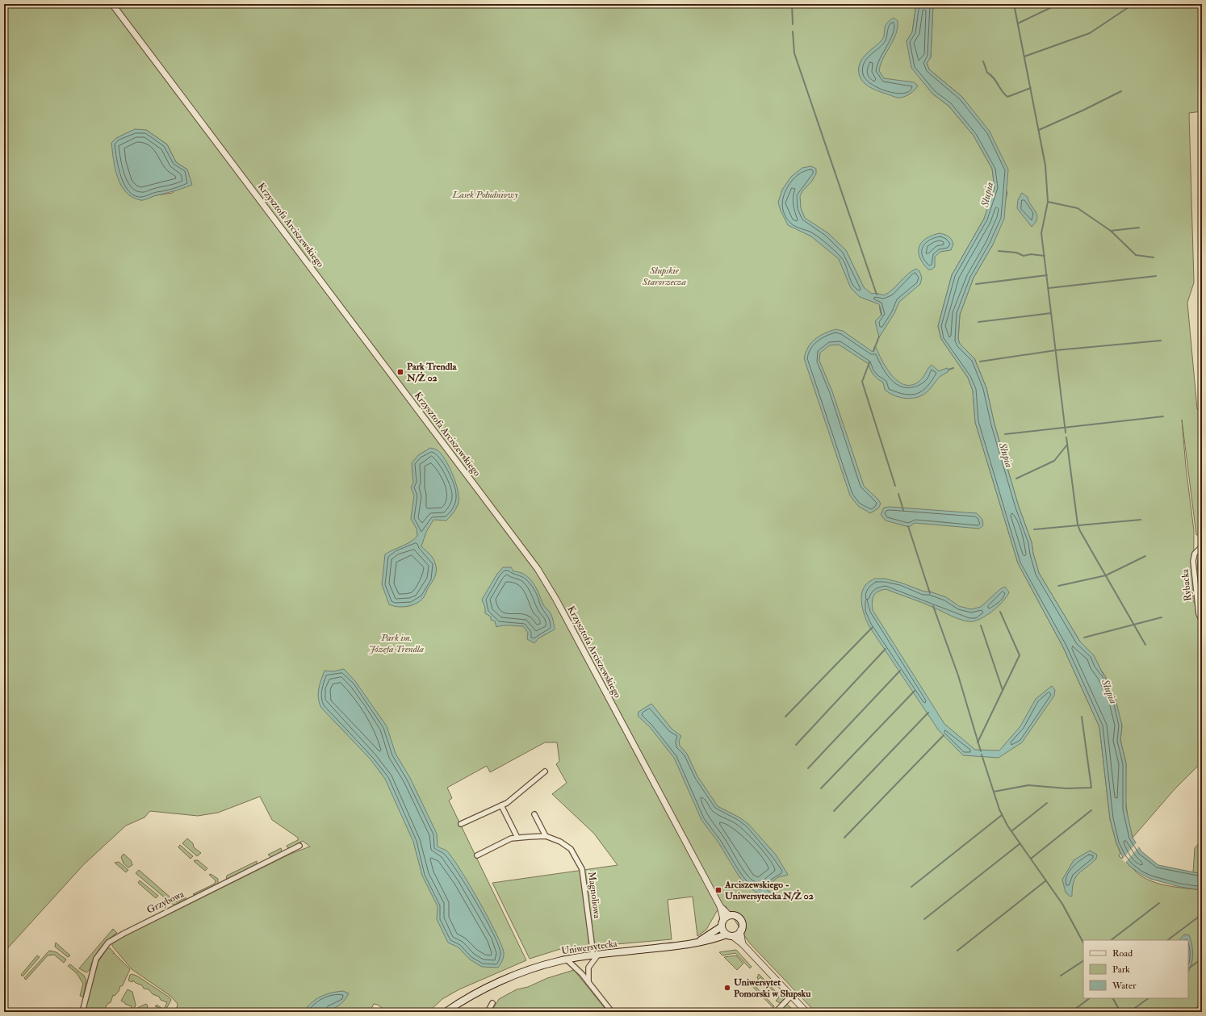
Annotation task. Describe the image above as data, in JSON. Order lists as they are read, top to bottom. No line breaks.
{"streets":{"main road":["Uniwersytecka"],"street":["Krzysztofa Arciszewskiego","Rybacka","Magnoliowa","Grzybowa"]},"crossings":[["Krzysztofa Arciszewskiego","Uniwersytecka"],["Magnoliowa","Uniwersytecka"]],"water":["Słupia"],"parks":["Lasek Południowy","Słupskie Starorzecza","Park im. Józefa Trendla"],"places":{"transit":["Park Trendla N/Ż 02","Arciszewskiego - Uniwersytecka N/Ż 02"],"other":["Uniwersytet Pomorski w Słupsku"]},"legend":["Road","Park","Water"]}
